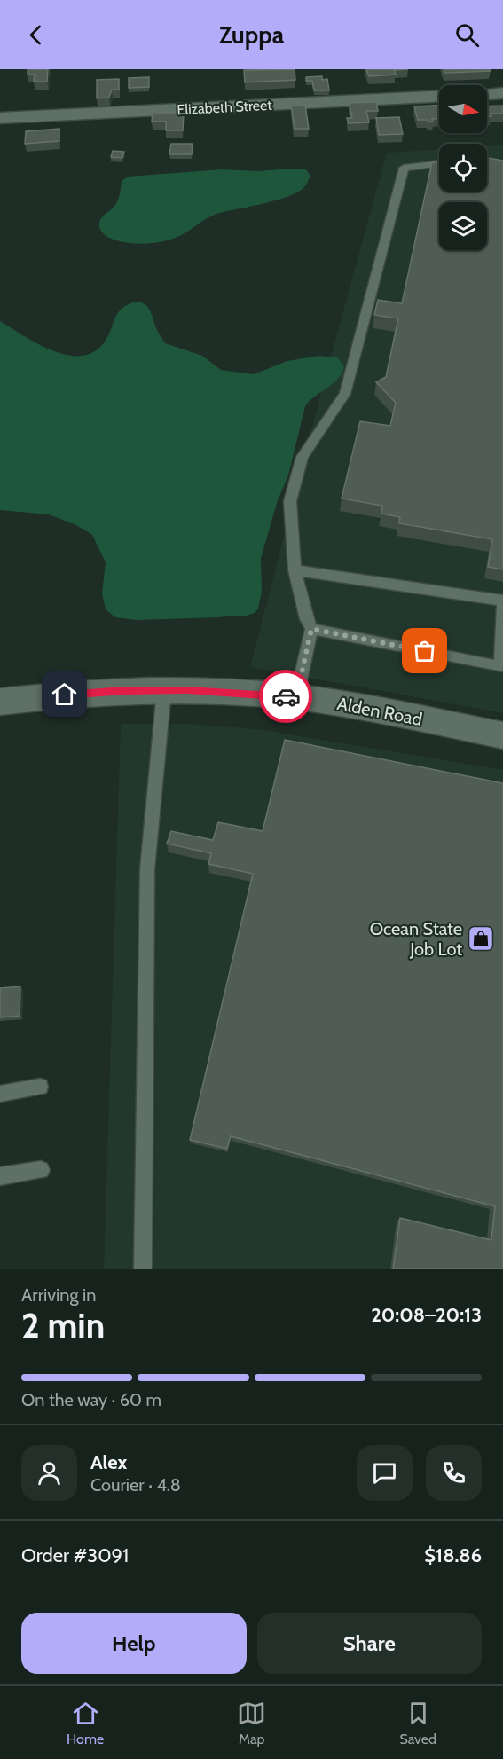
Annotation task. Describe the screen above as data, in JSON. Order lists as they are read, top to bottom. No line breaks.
{"streets":{"street":["Elizabeth Street","Alden Road"]},"places":{"shop":["Ocean State Job Lot"]},"north":"right","page":{"header":"Zuppa","heading":["2 min","Arriving in","20:08–20:13"],"panel":["Alex","Courier · 4.8","Order #3091","$18.86"],"bar":"On the way · 60 m","buttons":["Help","Share"],"tabs":["Home","Map","Saved"]}}
